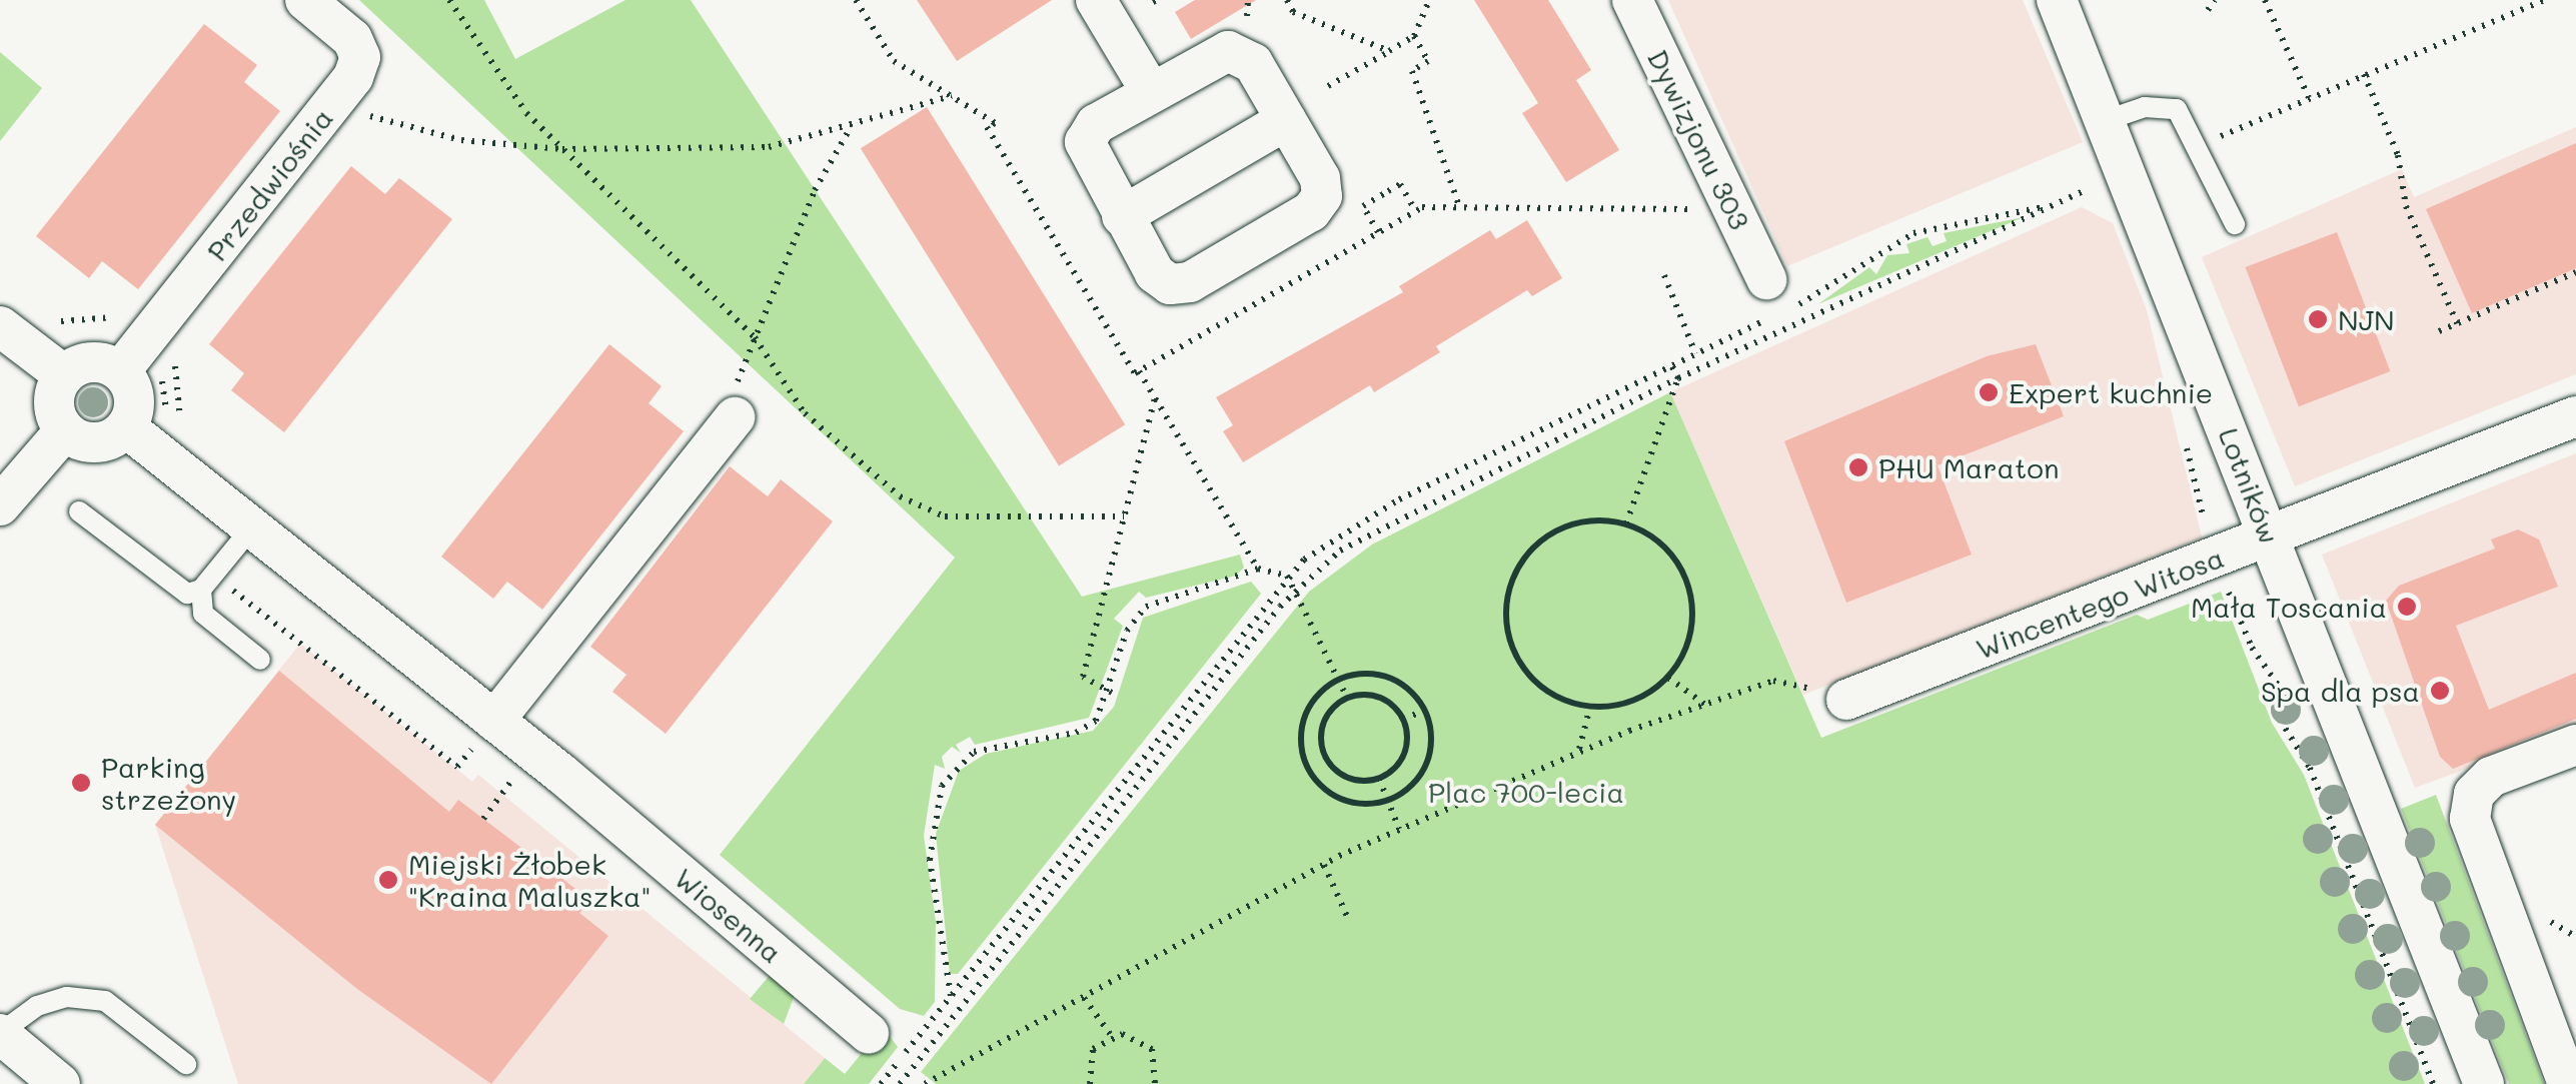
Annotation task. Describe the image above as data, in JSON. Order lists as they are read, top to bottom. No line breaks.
{"streets":{"street":["Dywizjonu 303","Przedwiośnia","Lotników","Wincentego Witosa","Wiosenna"]},"crossings":[["Przedwiośnia","Wiosenna"],["Lotników","Wincentego Witosa"]],"parks":["Plac 700-lecia"],"places":["NJN","Expert kuchnie","PHU Maraton","Mała Toscania","Spa dla psa","Parking strzeżony","Miejski Żłobek \"Kraina Maluszka\""]}
